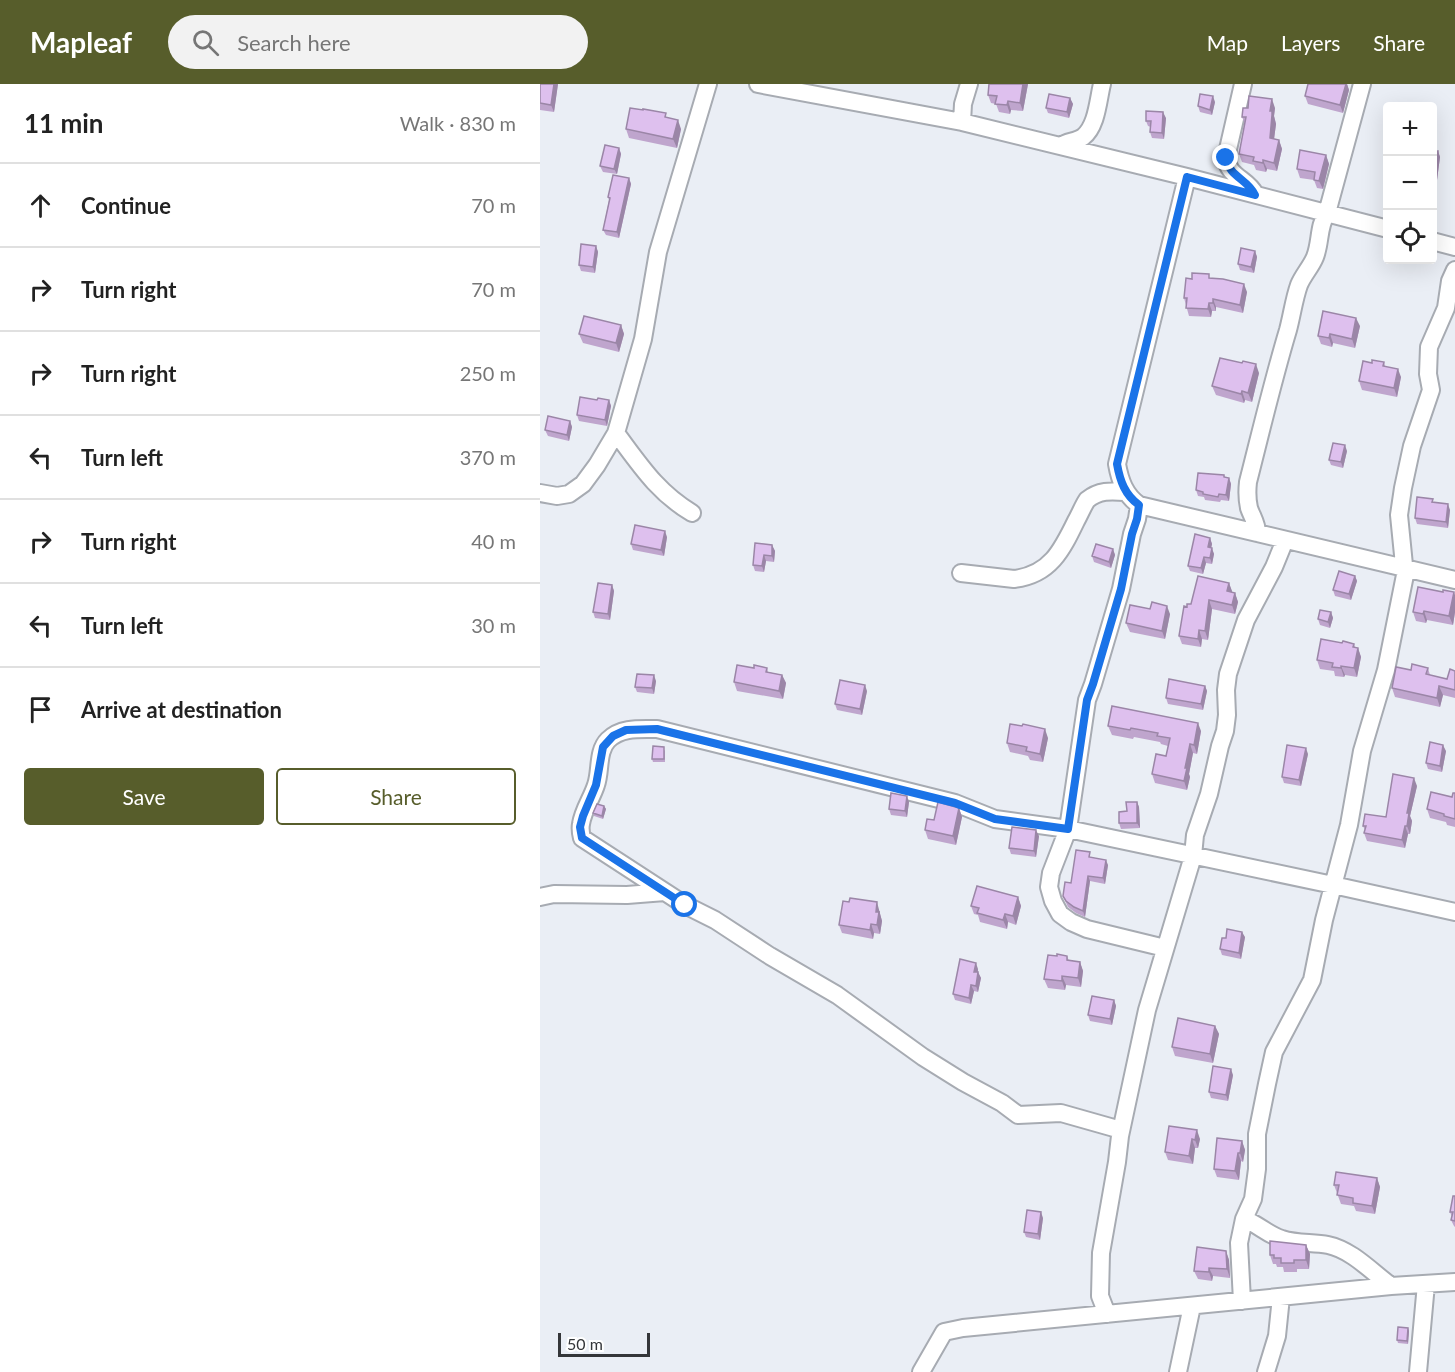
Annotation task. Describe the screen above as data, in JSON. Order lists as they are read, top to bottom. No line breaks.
{"scale_bar":"50 m","page":{"header":"Mapleaf","search":"Search here","nav":["Map","Layers","Share"],"heading":["11 min","Walk · 830 m"],"map_buttons":["+","−"],"list":[["Continue","70 m"],["Turn right","70 m"],["Turn right","250 m"],["Turn left","370 m"],["Turn right","40 m"],["Turn left","30 m"],"Arrive at destination"],"buttons":["Save","Share"],"scale":"50 m"}}
